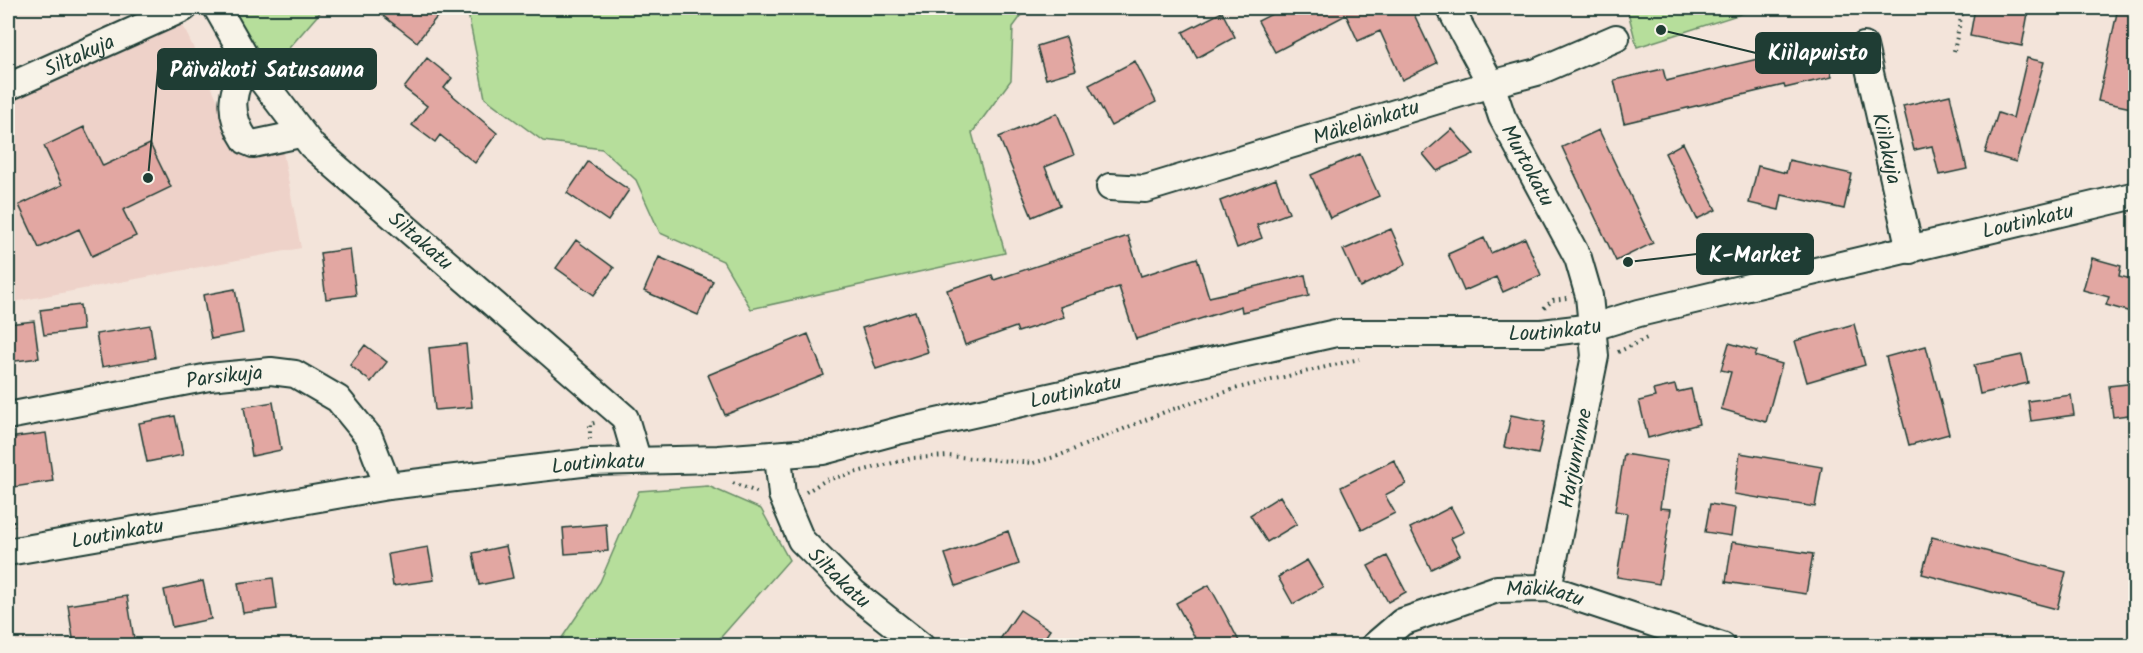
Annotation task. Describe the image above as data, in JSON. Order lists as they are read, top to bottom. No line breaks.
{"streets":{"street":["Siltakuja","Mäkelänkatu","Kiilakuja","Murtokatu","Loutinkatu","Siltakatu","Parsikuja","Harjunrinne","Mäkikatu"]},"crossings":[["Mäkelänkatu","Murtokatu"],["Kiilakuja","Loutinkatu"],["Murtokatu","Loutinkatu"],["Murtokatu","Harjunrinne"],["Loutinkatu","Siltakatu"],["Loutinkatu","Parsikuja"],["Loutinkatu","Harjunrinne"],["Harjunrinne","Mäkikatu"]],"places":["Kiilapuisto","Päiväkoti Satusauna","K-Market"]}
